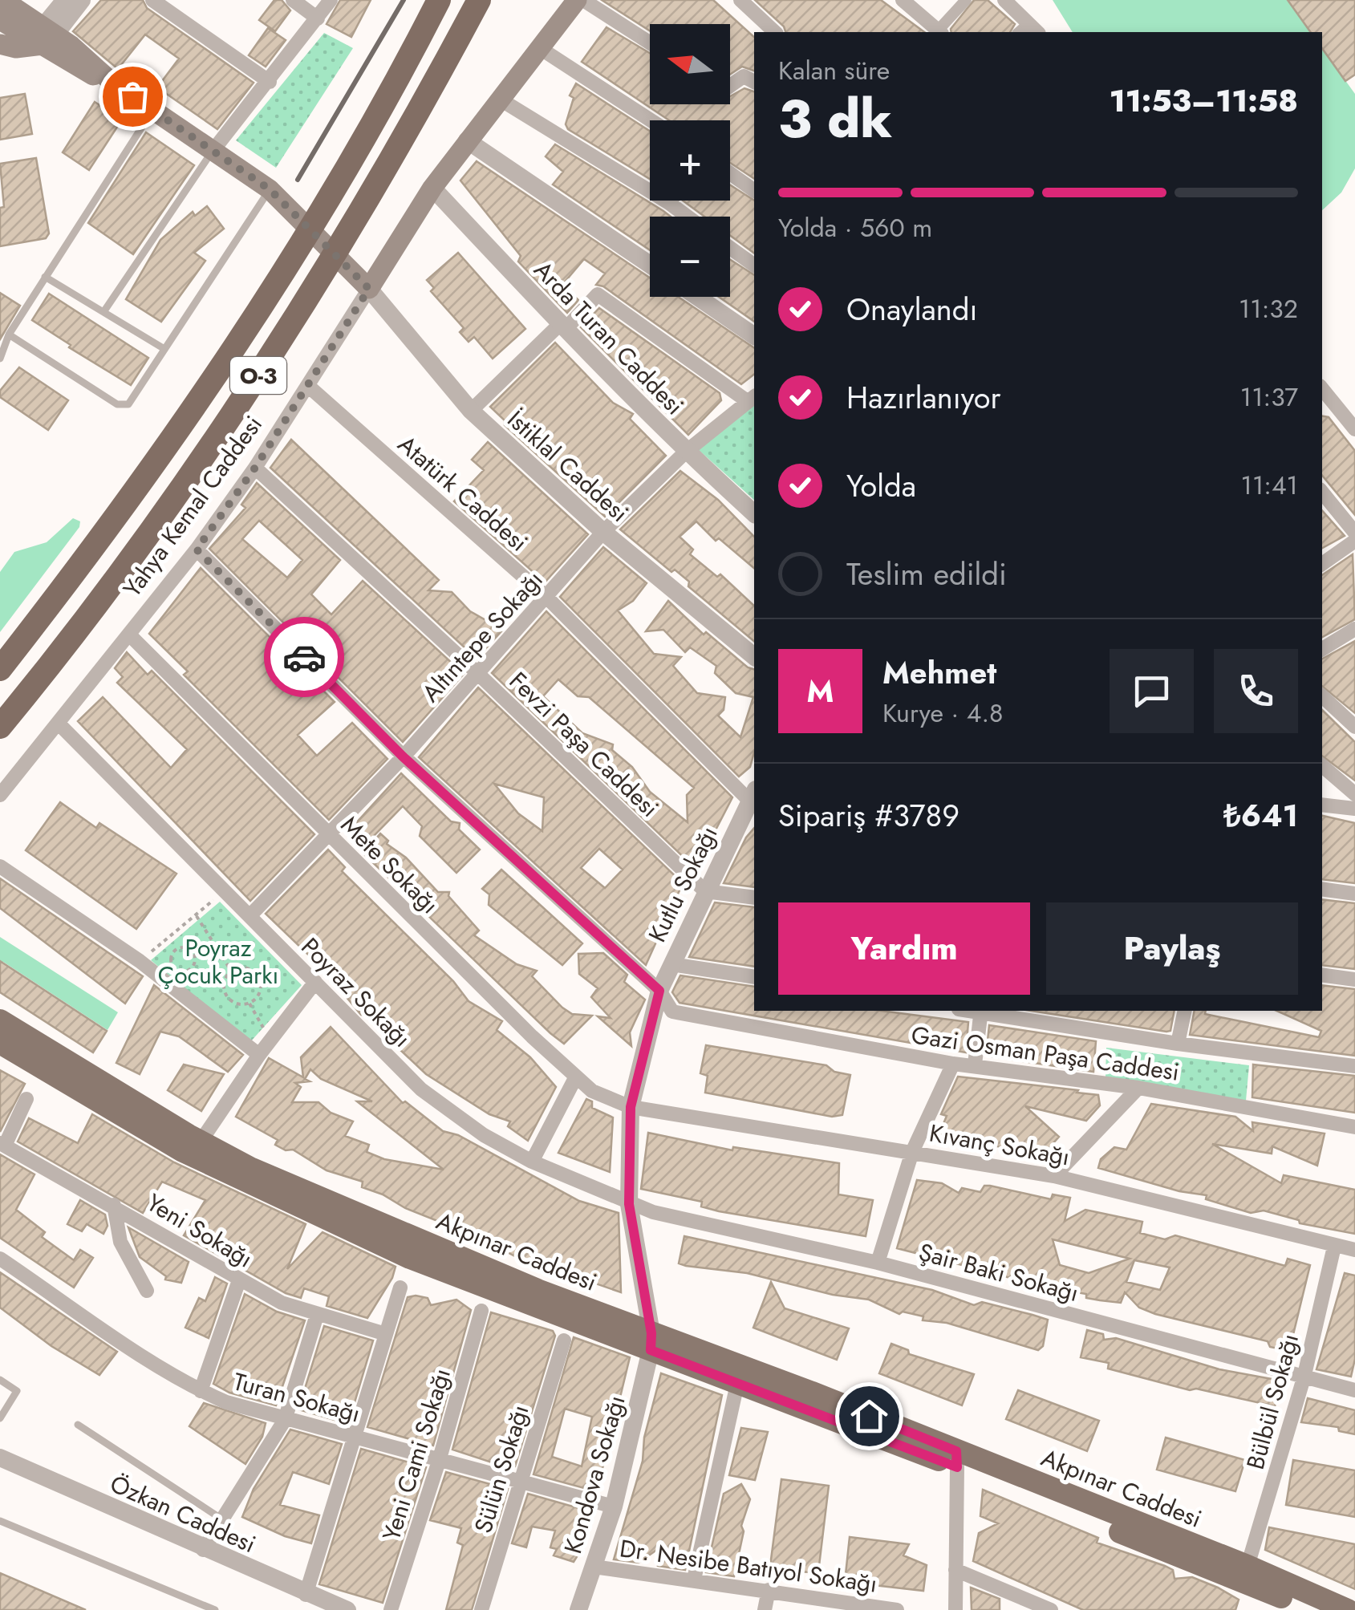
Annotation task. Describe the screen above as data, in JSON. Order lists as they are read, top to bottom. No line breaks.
{"streets":{"highway":["O-3"],"main road":["Yahya Kemal Caddesi","Akpınar Caddesi"],"street":["Arda Turan Caddesi","İstiklal Caddesi","Atatürk Caddesi","Altıntepe Sokağı","Fevzi Paşa Caddesi","Mete Sokağı","Kutlu Sokağı","Poyraz Sokağı","Gazi Osman Paşa Caddesi","Kıvanç Sokağı","Yeni Sokağı","Şair Baki Sokağı","Turan Sokağı","Bülbül Sokağı","Yeni Cami Sokağı","Sülün Sokağı","Kondova Sokağı","Özkan Caddesi","Dr. Nesibe Batıyol Sokağı"]},"crossings":[["Arda Turan Caddesi","Yahya Kemal Caddesi"],["Arda Turan Caddesi","Altıntepe Sokağı"],["İstiklal Caddesi","Yahya Kemal Caddesi"],["İstiklal Caddesi","Altıntepe Sokağı"],["Atatürk Caddesi","Yahya Kemal Caddesi"],["Atatürk Caddesi","Altıntepe Sokağı"],["Atatürk Caddesi","Kutlu Sokağı"],["Yahya Kemal Caddesi","Fevzi Paşa Caddesi"],["Yahya Kemal Caddesi","Mete Sokağı"],["Yahya Kemal Caddesi","Poyraz Sokağı"],["Yahya Kemal Caddesi","Gazi Osman Paşa Caddesi"],["Altıntepe Sokağı","Fevzi Paşa Caddesi"],["Altıntepe Sokağı","Mete Sokağı"],["Altıntepe Sokağı","Poyraz Sokağı"],["Altıntepe Sokağı","Gazi Osman Paşa Caddesi"],["Fevzi Paşa Caddesi","Kutlu Sokağı"],["Mete Sokağı","Kutlu Sokağı"],["Mete Sokağı","Kıvanç Sokağı"],["Kutlu Sokağı","Poyraz Sokağı"],["Kutlu Sokağı","Gazi Osman Paşa Caddesi"],["Kutlu Sokağı","Kıvanç Sokağı"],["Kutlu Sokağı","Akpınar Caddesi"],["Kutlu Sokağı","Şair Baki Sokağı"],["Kutlu Sokağı","Kondova Sokağı"],["Poyraz Sokağı","Şair Baki Sokağı"],["Kıvanç Sokağı","Bülbül Sokağı"],["Akpınar Caddesi","Bülbül Sokağı"],["Akpınar Caddesi","Kondova Sokağı"],["Şair Baki Sokağı","Bülbül Sokağı"],["Turan Sokağı","Yeni Cami Sokağı"],["Turan Sokağı","Sülün Sokağı"],["Turan Sokağı","Kondova Sokağı"],["Kondova Sokağı","Dr. Nesibe Batıyol Sokağı"]],"parks":["Poyraz Çocuk Parkı"],"north":"left","page":{"map_buttons":["+","−"],"heading":["3 dk","Kalan süre","11:53–11:58"],"panel":["Mehmet","Kurye · 4.8","Sipariş #3789","₺641"],"bar":"Yolda · 560 m","list":[["Onaylandı","11:32"],["Hazırlanıyor","11:37"],["Yolda","11:41"],"Teslim edildi"],"round":"M","buttons":["Yardım","Paylaş"]}}
